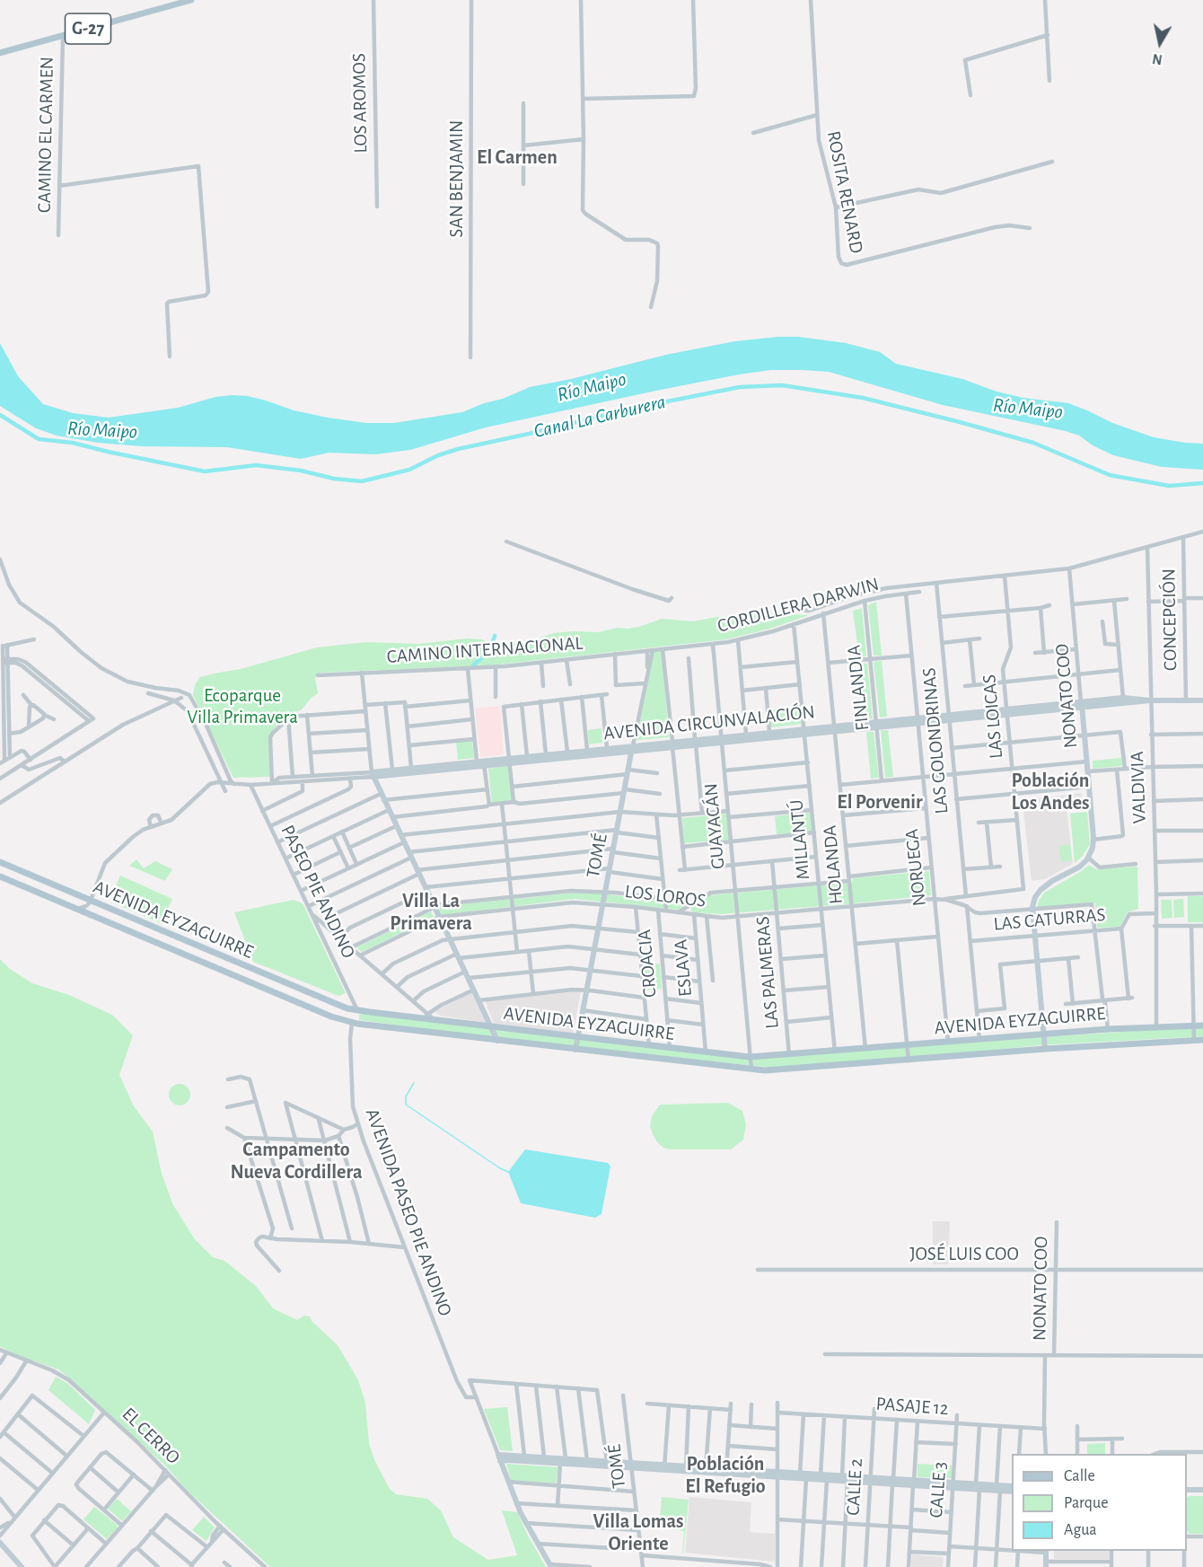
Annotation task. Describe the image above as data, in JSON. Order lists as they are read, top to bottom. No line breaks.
{"streets":{"main road":["G-27","AVENIDA EYZAGUIRRE"],"street":["LOS AROMOS","CAMINO EL CARMEN","SAN BENJAMIN","ROSITA RENARD","CORDILLERA DARWIN","CONCEPCIÓN","CAMINO INTERNACIONAL","FINLANDIA","NONATO COO","LAS LOICAS","AVENIDA CIRCUNVALACIÓN","LAS GOLONDRINAS","VALDIVIA","GUAYACÁN","MILLANTÚ","TOMÉ","HOLANDA","NORUEGA","PASEO PIE ANDINO","LOS LOROS","LAS CATURRAS","CROACIA","ESLAVA","LAS PALMERAS","AVENIDA PASEO PIE ANDINO","JOSÉ LUIS COO","PASAJE 12","EL CERRO","CALLE 2","CALLE 3"]},"crossings":[["G-27","CAMINO EL CARMEN"],["CORDILLERA DARWIN","CAMINO INTERNACIONAL"],["CORDILLERA DARWIN","FINLANDIA"],["CORDILLERA DARWIN","GUAYACÁN"],["CORDILLERA DARWIN","MILLANTÚ"],["CORDILLERA DARWIN","TOMÉ"],["CORDILLERA DARWIN","HOLANDA"],["CORDILLERA DARWIN","NORUEGA"],["CONCEPCIÓN","AVENIDA CIRCUNVALACIÓN"],["CAMINO INTERNACIONAL","TOMÉ"],["FINLANDIA","AVENIDA CIRCUNVALACIÓN"],["NONATO COO","AVENIDA CIRCUNVALACIÓN"],["NONATO COO","JOSÉ LUIS COO"],["NONATO COO","PASAJE 12"],["LAS LOICAS","AVENIDA CIRCUNVALACIÓN"],["LAS LOICAS","LOS LOROS"],["AVENIDA CIRCUNVALACIÓN","LAS GOLONDRINAS"],["AVENIDA CIRCUNVALACIÓN","VALDIVIA"],["AVENIDA CIRCUNVALACIÓN","GUAYACÁN"],["AVENIDA CIRCUNVALACIÓN","MILLANTÚ"],["AVENIDA CIRCUNVALACIÓN","TOMÉ"],["AVENIDA CIRCUNVALACIÓN","HOLANDA"],["AVENIDA CIRCUNVALACIÓN","NORUEGA"],["AVENIDA CIRCUNVALACIÓN","PASEO PIE ANDINO"],["LAS GOLONDRINAS","LOS LOROS"],["VALDIVIA","AVENIDA EYZAGUIRRE"],["VALDIVIA","LAS CATURRAS"],["GUAYACÁN","LOS LOROS"],["GUAYACÁN","AVENIDA EYZAGUIRRE"],["MILLANTÚ","LOS LOROS"],["MILLANTÚ","AVENIDA EYZAGUIRRE"],["TOMÉ","LOS LOROS"],["TOMÉ","AVENIDA EYZAGUIRRE"],["HOLANDA","LOS LOROS"],["HOLANDA","AVENIDA EYZAGUIRRE"],["NORUEGA","LOS LOROS"],["NORUEGA","AVENIDA EYZAGUIRRE"],["PASEO PIE ANDINO","AVENIDA EYZAGUIRRE"],["LOS LOROS","LAS CATURRAS"],["LOS LOROS","CROACIA"],["LOS LOROS","ESLAVA"],["LOS LOROS","LAS PALMERAS"],["AVENIDA EYZAGUIRRE","CROACIA"],["AVENIDA EYZAGUIRRE","ESLAVA"],["AVENIDA EYZAGUIRRE","LAS PALMERAS"],["AVENIDA EYZAGUIRRE","AVENIDA PASEO PIE ANDINO"],["PASAJE 12","CALLE 2"],["PASAJE 12","CALLE 3"]],"districts":["El Carmen","Población Los Andes","El Porvenir","Villa La Primavera","Campamento Nueva Cordillera","Población El Refugio","Villa Lomas Oriente"],"water":["Río Maipo","Canal La Carburera"],"parks":["Ecoparque Villa Primavera"],"legend":["Calle","Parque","Agua"],"north":"bottom"}
